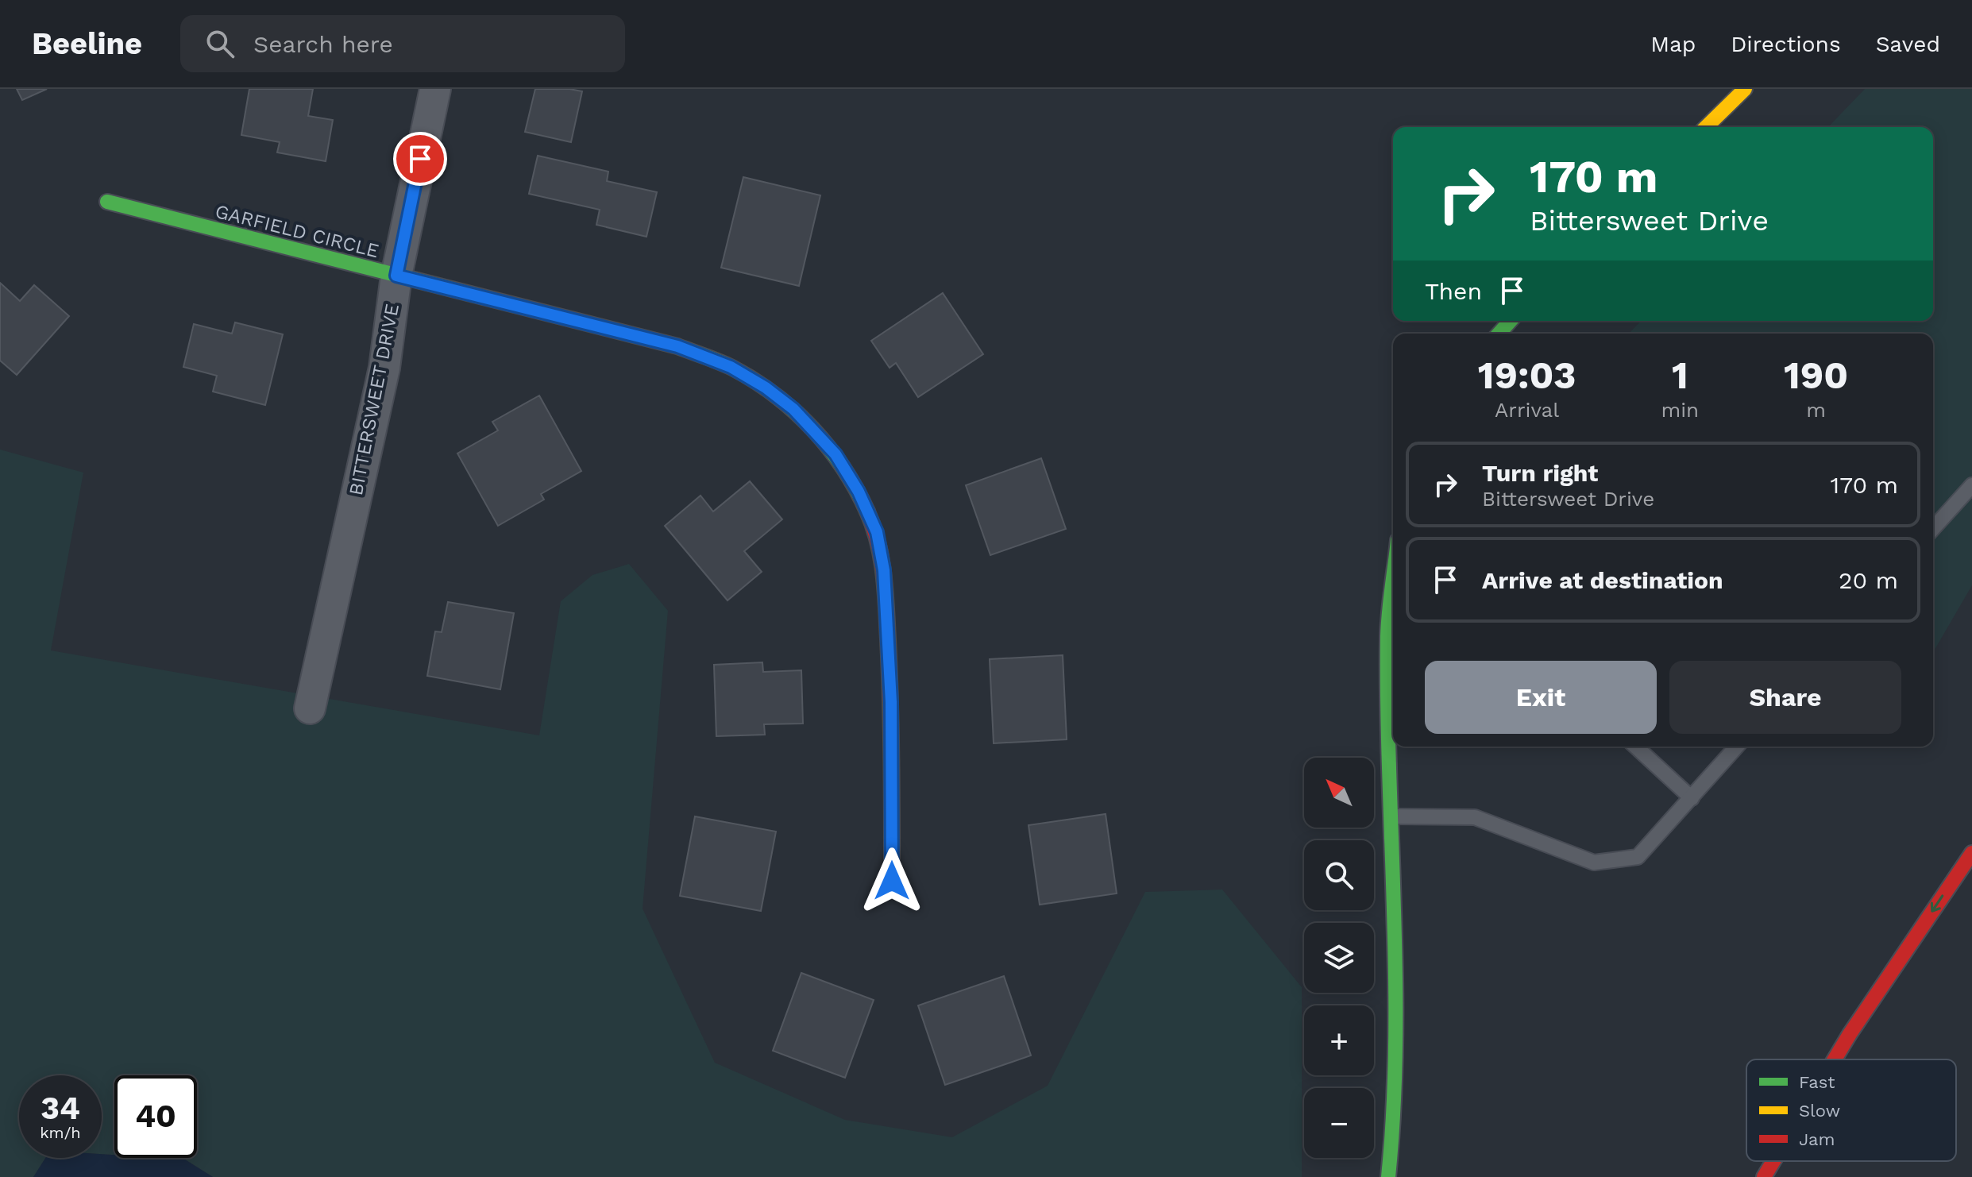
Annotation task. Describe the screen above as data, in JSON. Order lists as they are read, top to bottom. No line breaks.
{"streets":{"main road":["GARFIELD CIRCLE"],"street":["BITTERSWEET DRIVE"]},"crossings":[["GARFIELD CIRCLE","BITTERSWEET DRIVE"]],"legend":["Fast","Slow","Jam"],"north":"top left","page":{"header":"Beeline","search":"Search here","nav":["Map","Directions","Saved"],"turn":["170 m","Bittersweet Drive"],"then":"Then","eta":["19:03","Arrival","1","min","190","m"],"list":[{"name":"Turn right","note":"Bittersweet Drive","value":"170 m"},{"name":"Arrive at destination","value":"20 m"}],"buttons":["Exit","Share"],"map_buttons":["+","−"],"speed":"34 km/h","limit":"40"}}
